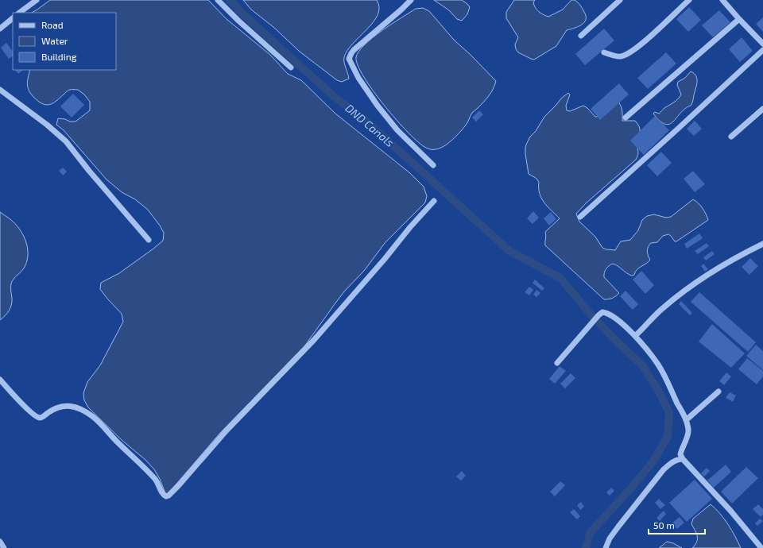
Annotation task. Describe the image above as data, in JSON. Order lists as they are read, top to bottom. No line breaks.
{"water":["DND Canals"],"legend":["Road","Water","Building"],"scale_bar":"50 m"}
